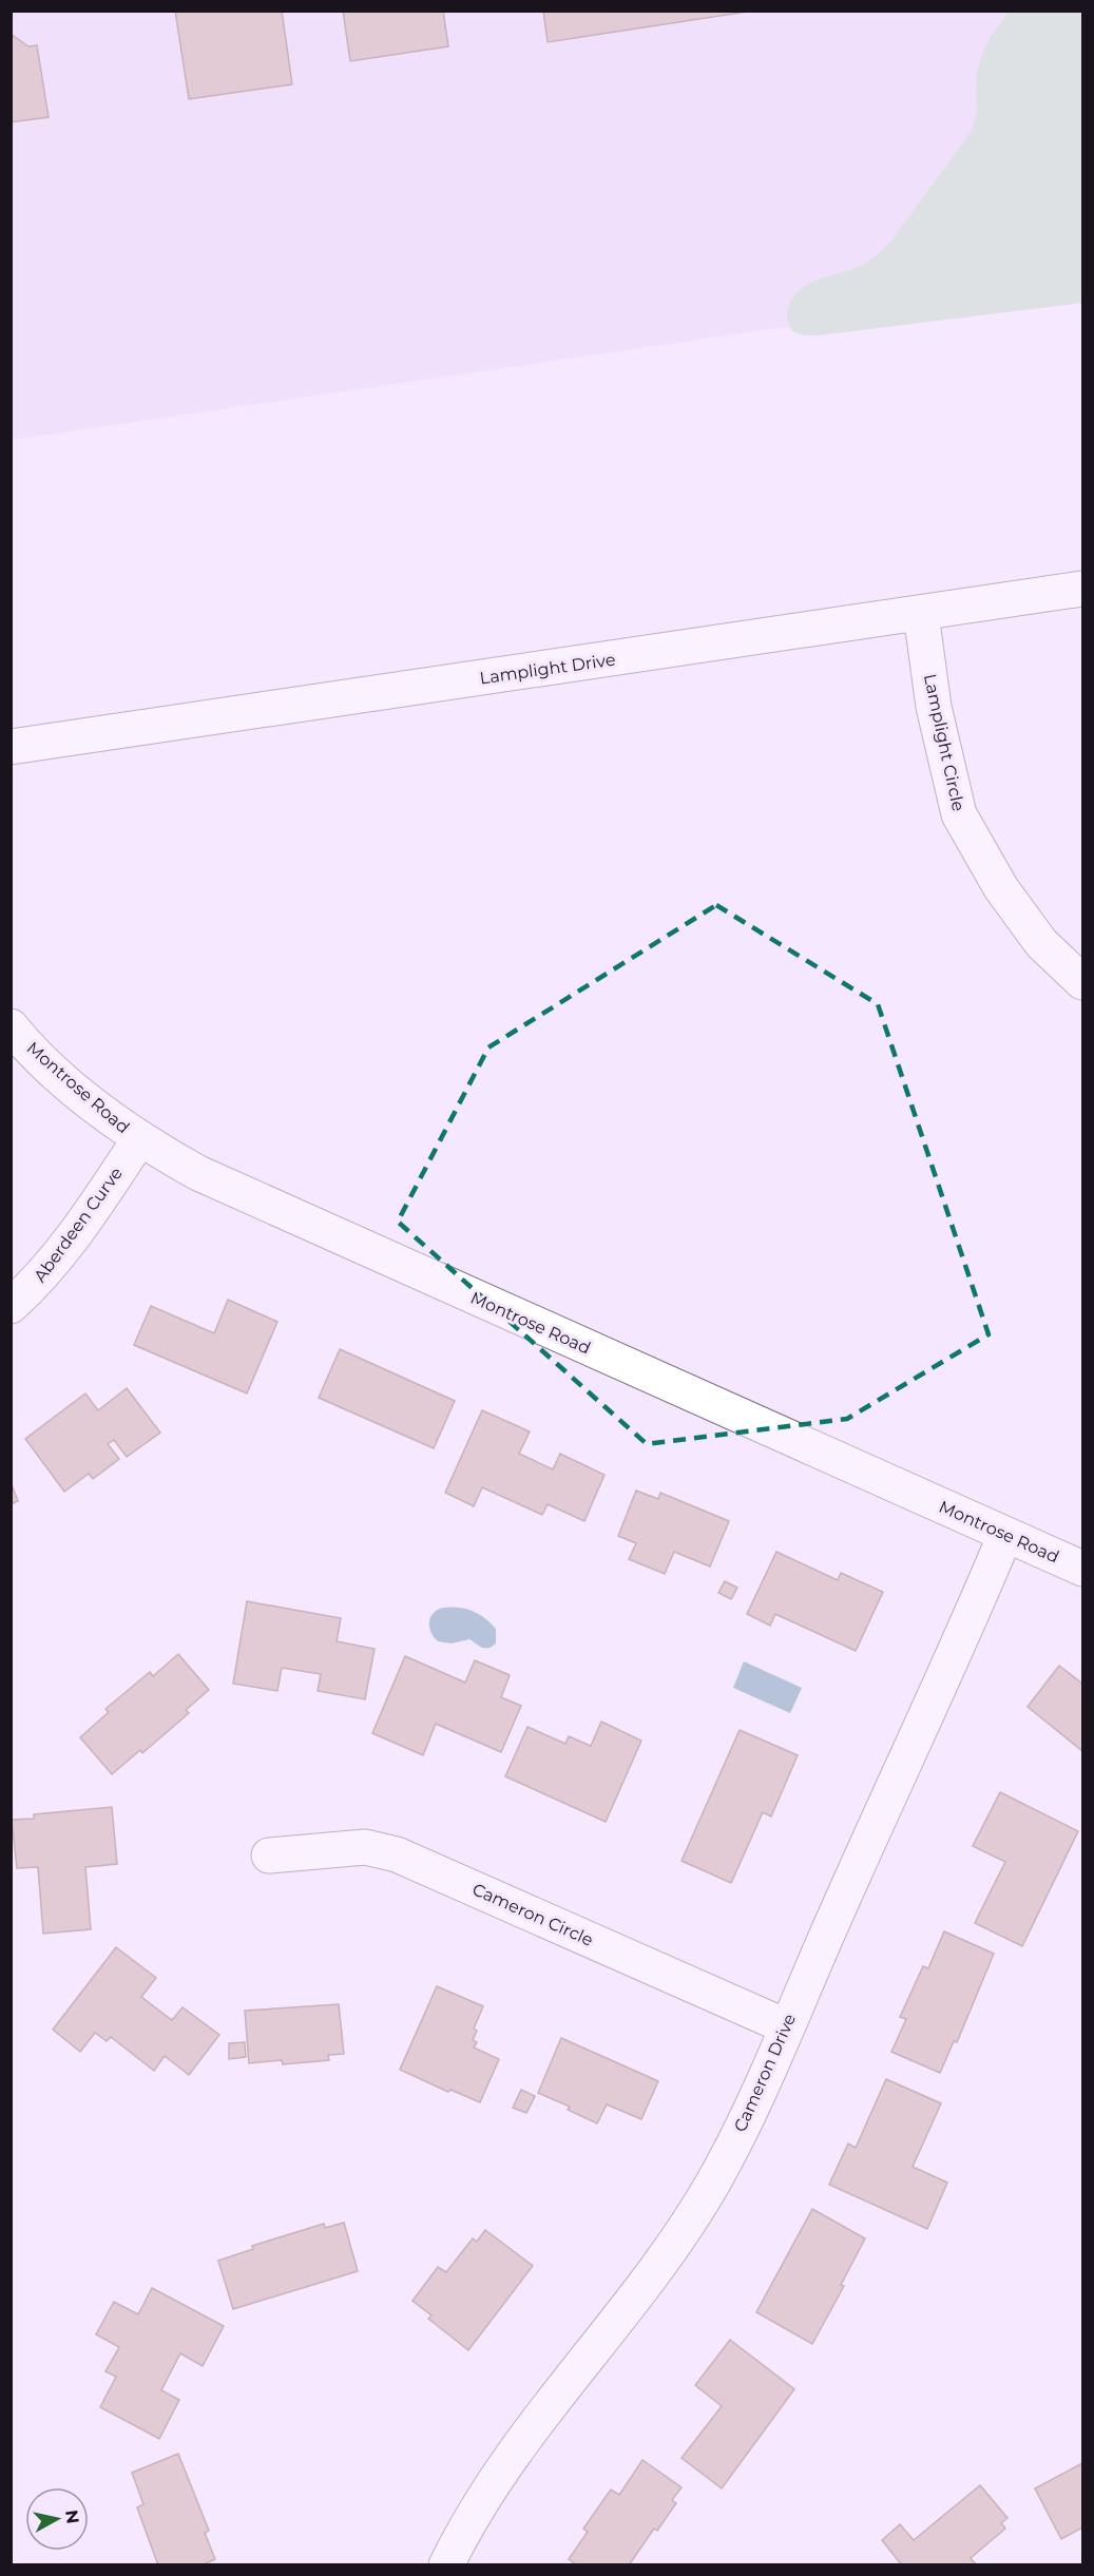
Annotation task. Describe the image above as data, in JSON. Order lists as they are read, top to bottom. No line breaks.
{"streets":{"street":["Lamplight Drive","Lamplight Circle","Montrose Road","Aberdeen Curve","Cameron Circle","Cameron Drive"]},"crossings":[["Lamplight Drive","Lamplight Circle"],["Montrose Road","Aberdeen Curve"],["Montrose Road","Cameron Drive"],["Cameron Circle","Cameron Drive"]],"north":"right"}
